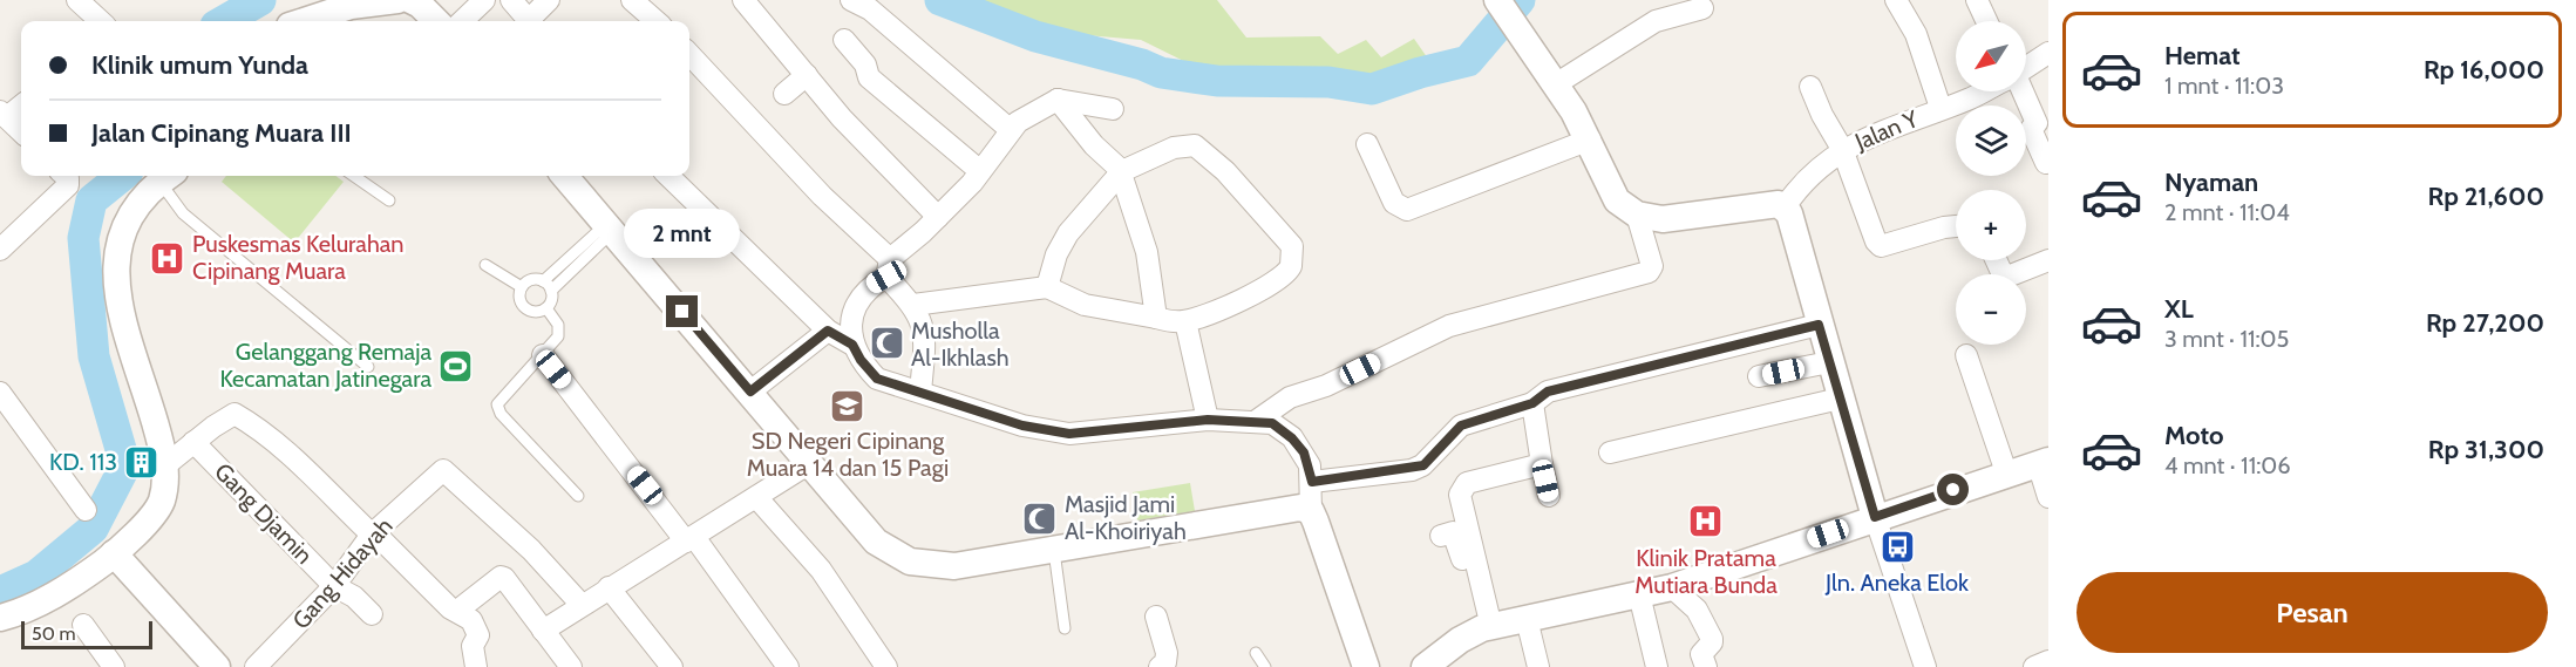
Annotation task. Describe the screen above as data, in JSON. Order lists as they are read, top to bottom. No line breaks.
{"streets":{"street":["Jalan Y","Gang Djamin","Gang Hidayah"]},"crossings":[["Gang Djamin","Gang Hidayah"]],"places":{"hospital":["Puskesmas Kelurahan Cipinang Muara","Klinik Pratama Mutiara Bunda"],"mosque":["Musholla Al-Ikhlash","Masjid Jami Al-Khoiriyah"],"sports":["Gelanggang Remaja Kecamatan Jatinegara"],"school or university":["SD Negeri Cipinang Muara 14 dan 15 Pagi"],"building":["KD. 113"],"bus stop":["Jln. Aneka Elok"]},"scale_bar":"50 m","north":"bottom left","page":{"list":[{"name":"Hemat","note":"1 mnt · 11:03","value":"Rp 16,000"},{"name":"Nyaman","note":"2 mnt · 11:04","value":"Rp 21,600"},{"name":"XL","note":"3 mnt · 11:05","value":"Rp 27,200"},{"name":"Moto","note":"4 mnt · 11:06","value":"Rp 31,300"}],"map_buttons":["+","−"],"banner":["Klinik umum Yunda","Jalan Cipinang Muara III"],"bubble":"2 mnt","buttons":"Pesan","scale":"50 m"}}
